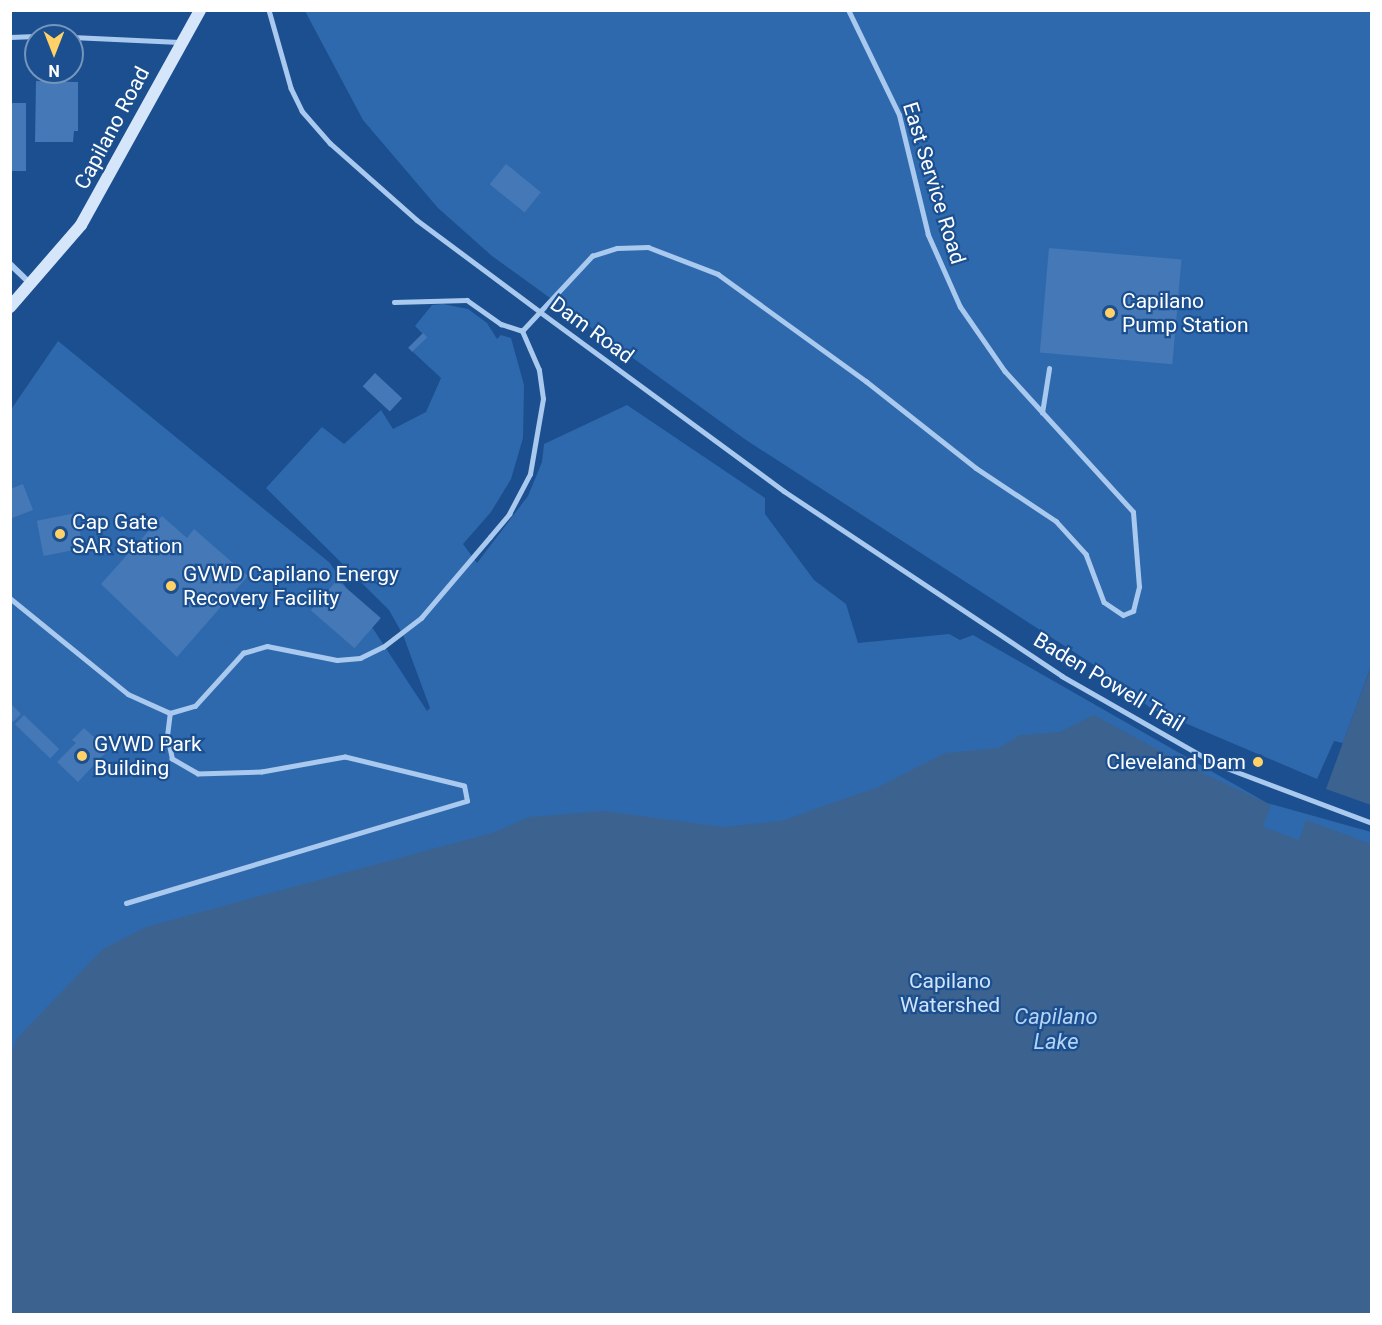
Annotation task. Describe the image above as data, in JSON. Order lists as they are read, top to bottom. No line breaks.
{"streets":{"main road":["Capilano Road"],"lane":["East Service Road","Dam Road","Baden Powell Trail"]},"crossings":[["East Service Road","Dam Road"],["Dam Road","Baden Powell Trail"]],"water":["Capilano Lake"],"parks":["Capilano Watershed"],"places":["Capilano Pump Station","Cap Gate SAR Station","GVWD Capilano Energy Recovery Facility","GVWD Park Building","Cleveland Dam"],"north":"bottom"}
